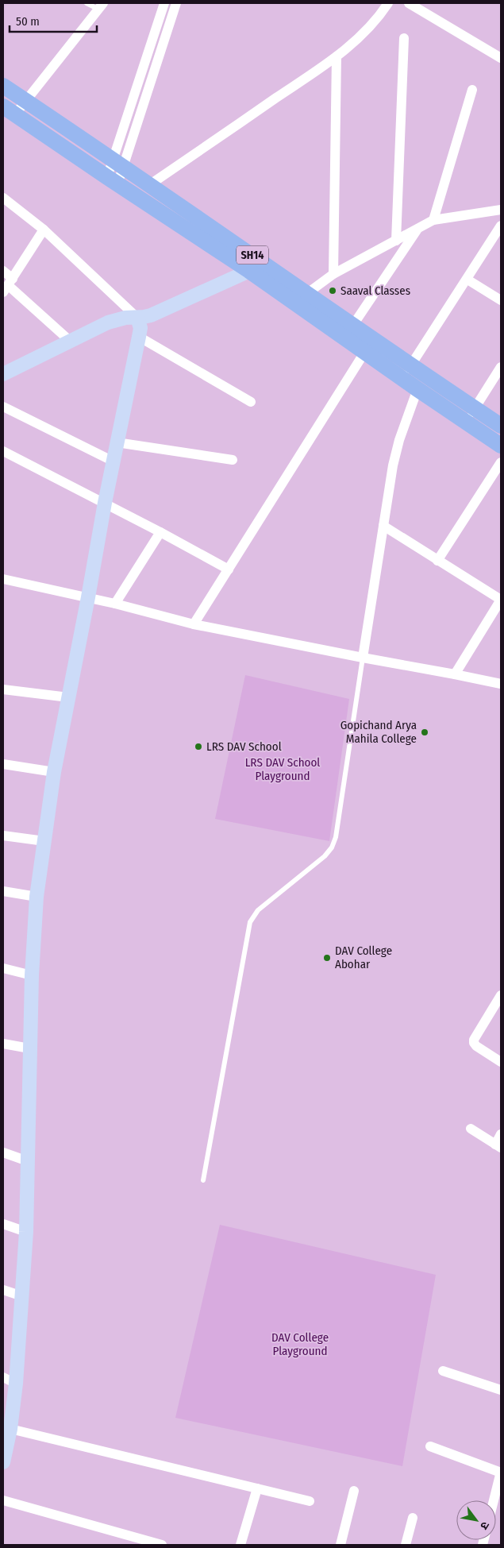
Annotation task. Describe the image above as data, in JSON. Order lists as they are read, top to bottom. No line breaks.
{"streets":{"main road":["SH14"]},"parks":["LRS DAV School Playground","DAV College Playground"],"places":["Saaval Classes","Gopichand Arya Mahila College","LRS DAV School","DAV College Abohar"],"scale_bar":"50 m","north":"bottom right"}
